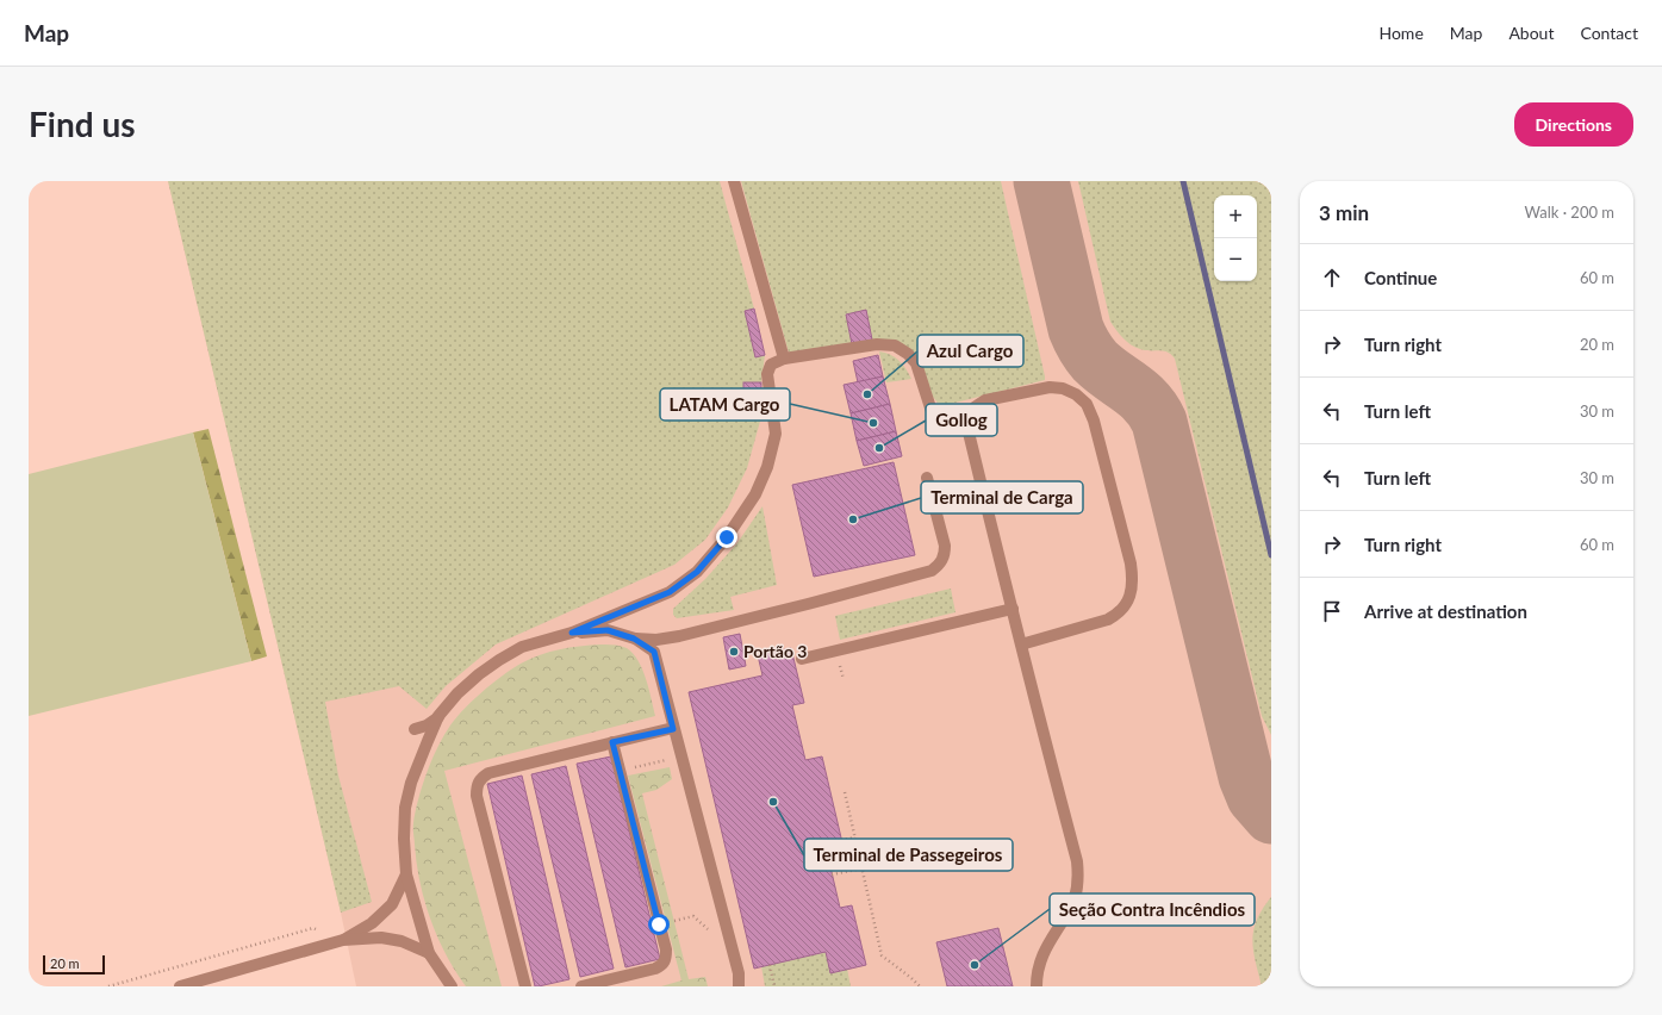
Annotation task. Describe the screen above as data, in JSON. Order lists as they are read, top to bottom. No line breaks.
{"places":["Azul Cargo","LATAM Cargo","Gollog","Terminal de Carga","Portão 3","Terminal de Passegeiros","Seção Contra Incêndios"],"scale_bar":"20 m","page":{"header":"Map","nav":["Home","Map","About","Contact"],"buttons":"Directions","title":"Find us","heading":["3 min","Walk · 200 m"],"map_buttons":["+","−"],"list":[["Continue","60 m"],["Turn right","20 m"],["Turn left","30 m"],["Turn left","30 m"],["Turn right","60 m"],"Arrive at destination"],"scale":"20 m"}}
